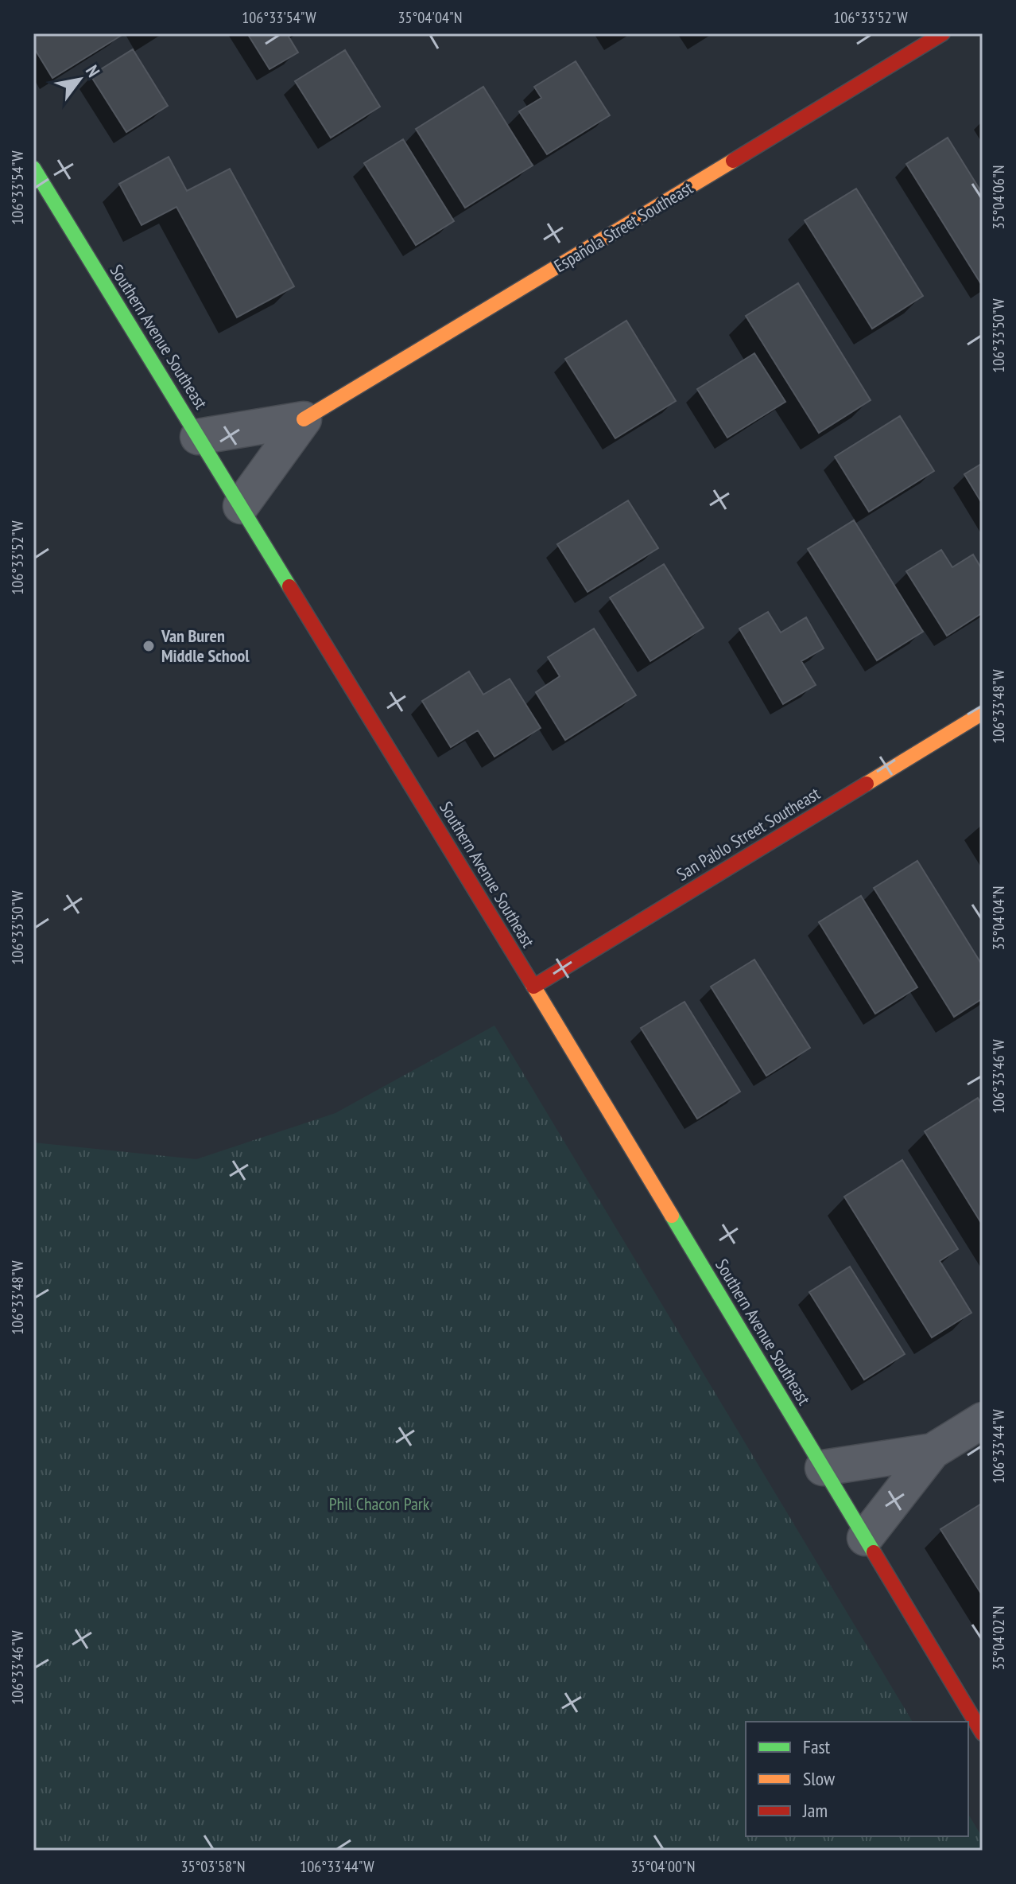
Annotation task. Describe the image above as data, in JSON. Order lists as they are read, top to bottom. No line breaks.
{"streets":{"street":["Española Street Southeast","Southern Avenue Southeast","San Pablo Street Southeast"]},"crossings":[["Española Street Southeast","Southern Avenue Southeast"],["Southern Avenue Southeast","San Pablo Street Southeast"]],"parks":["Phil Chacon Park"],"places":["Van Buren Middle School"],"legend":["Fast","Slow","Jam"],"north":"top right","coordinates":["106°33'54\"W","35°04'04\"N","106°33'52\"W","35°04'06\"N","106°33'50\"W","106°33'48\"W","106°33'46\"W","106°33'44\"W","35°04'02\"N","35°03'58\"N","35°04'00\"N"]}
